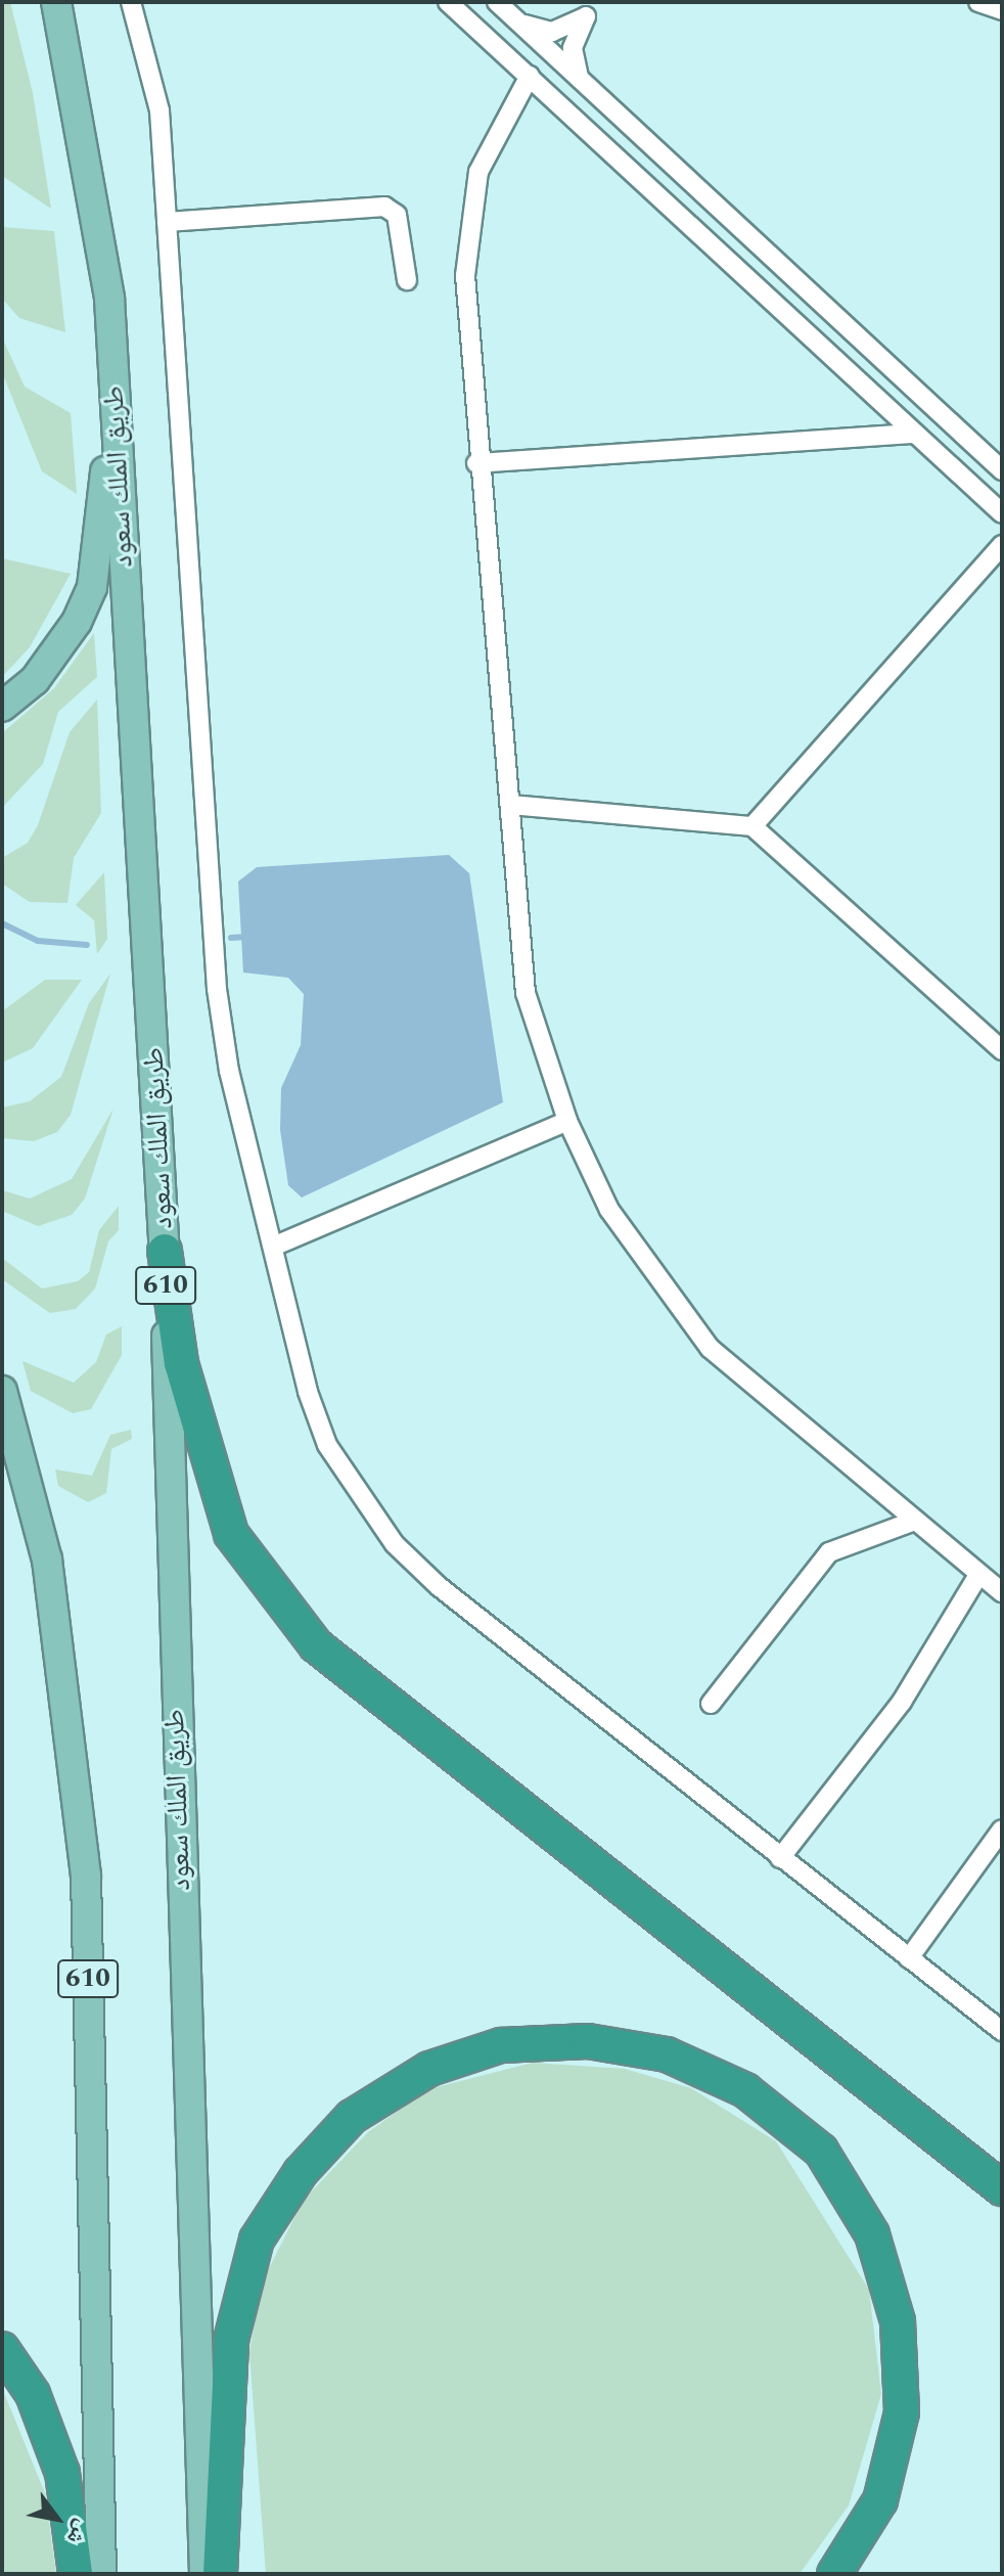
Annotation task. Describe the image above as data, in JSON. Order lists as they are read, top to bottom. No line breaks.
{"streets":{"main road":["طريق الملك سعود","610"]},"north":"bottom right"}
